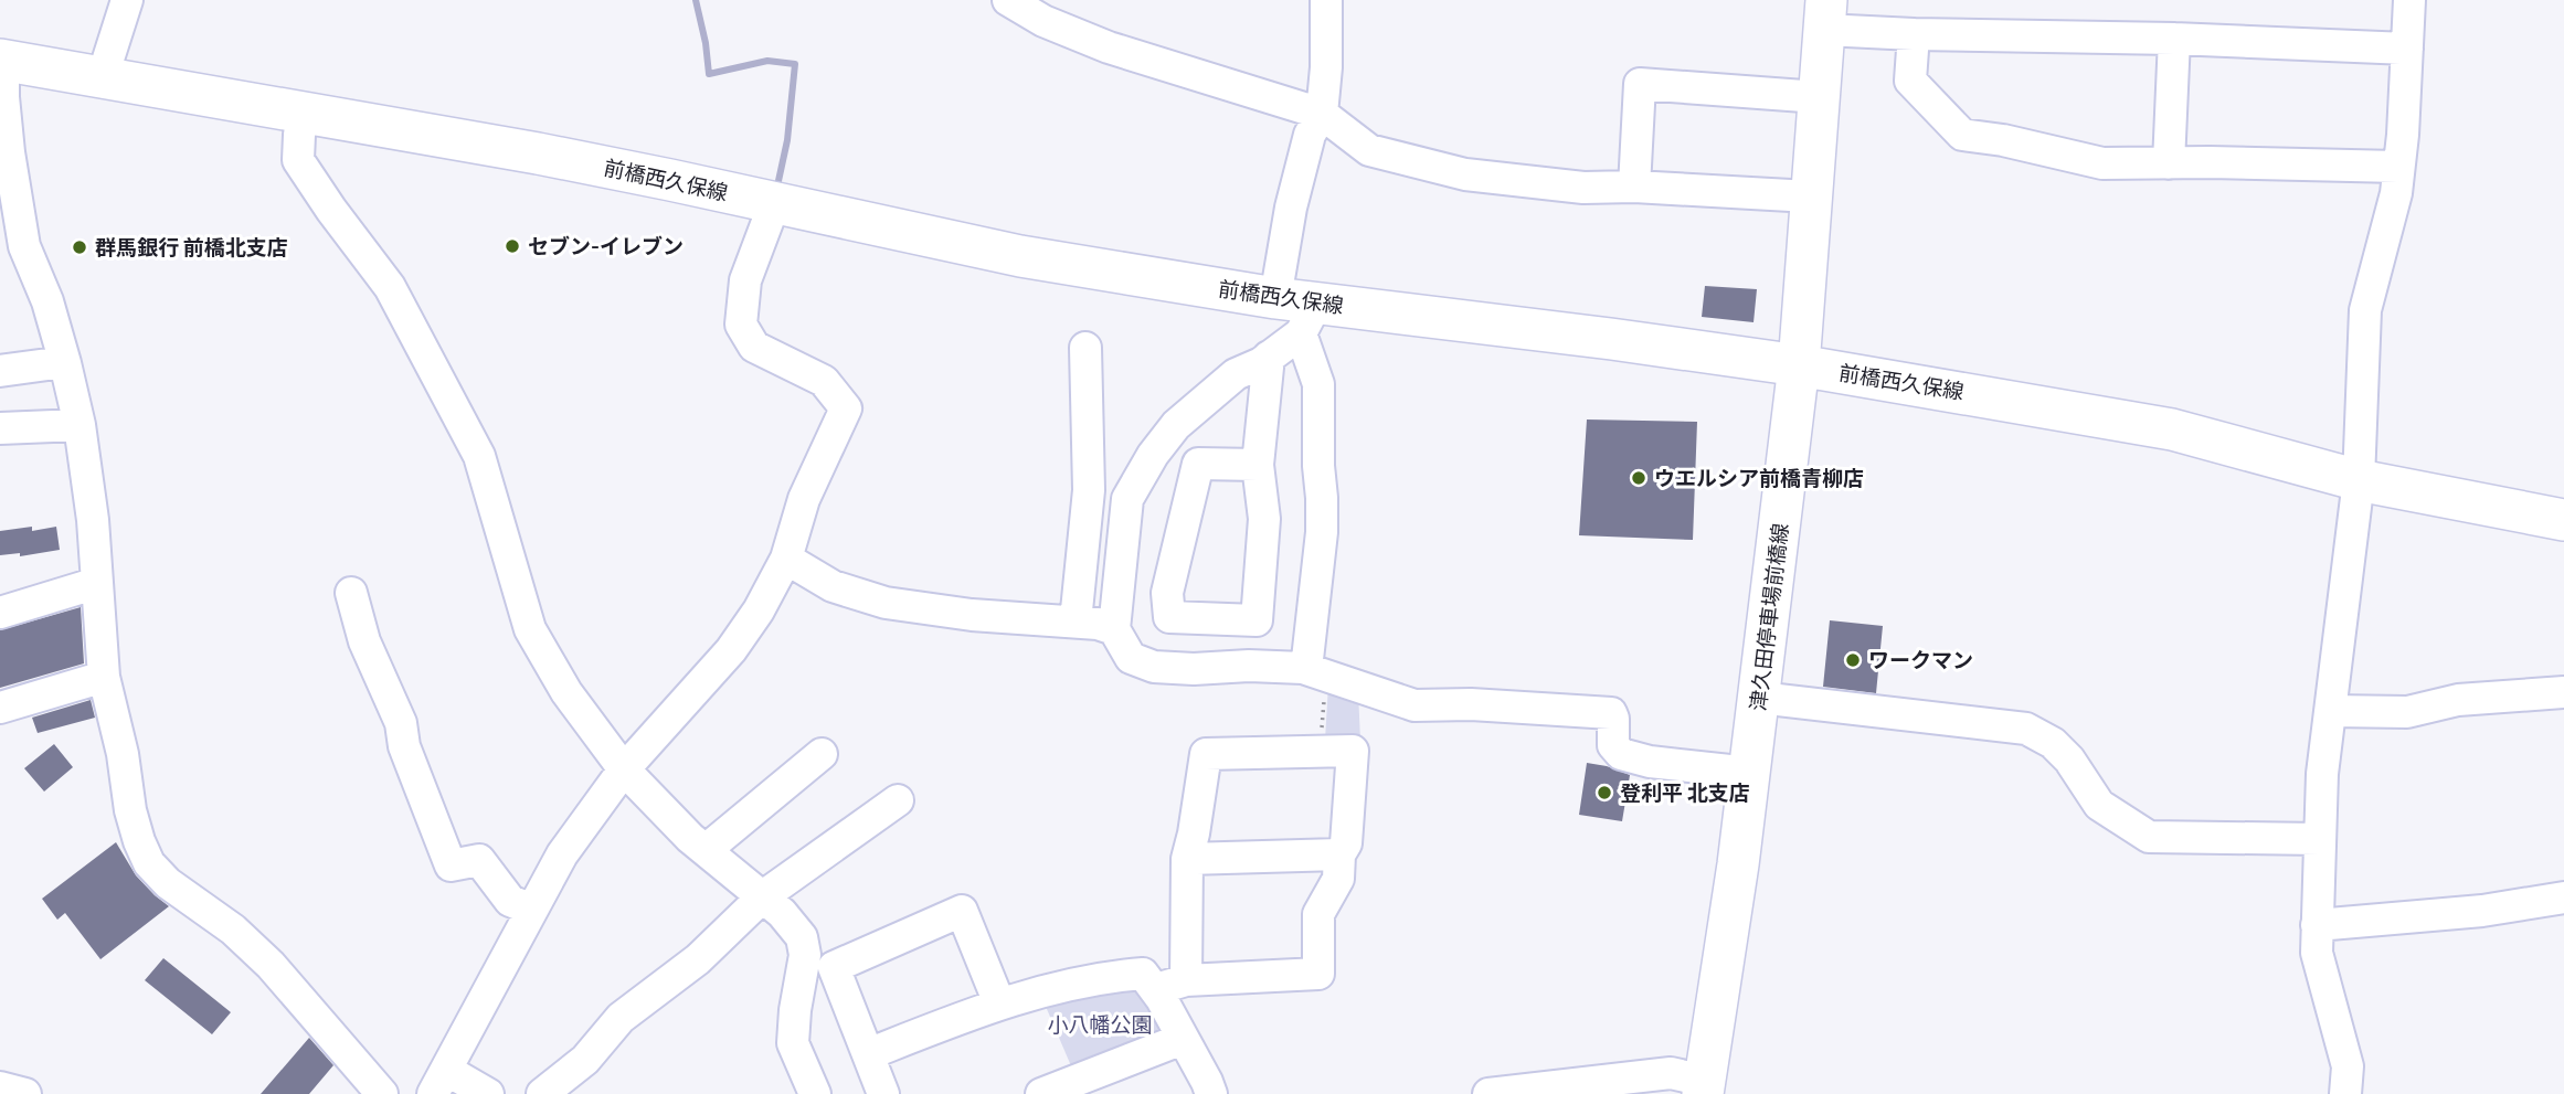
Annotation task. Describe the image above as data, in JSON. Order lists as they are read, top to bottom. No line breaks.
{"streets":{"main road":["前橋西久保線","津久田停車場前橋線"]},"crossings":[["前橋西久保線","津久田停車場前橋線"]],"parks":["小八幡公園"],"places":["セブン-イレブン","群馬銀行 前橋北支店","ウエルシア前橋青柳店","ワークマン","登利平 北支店"]}
